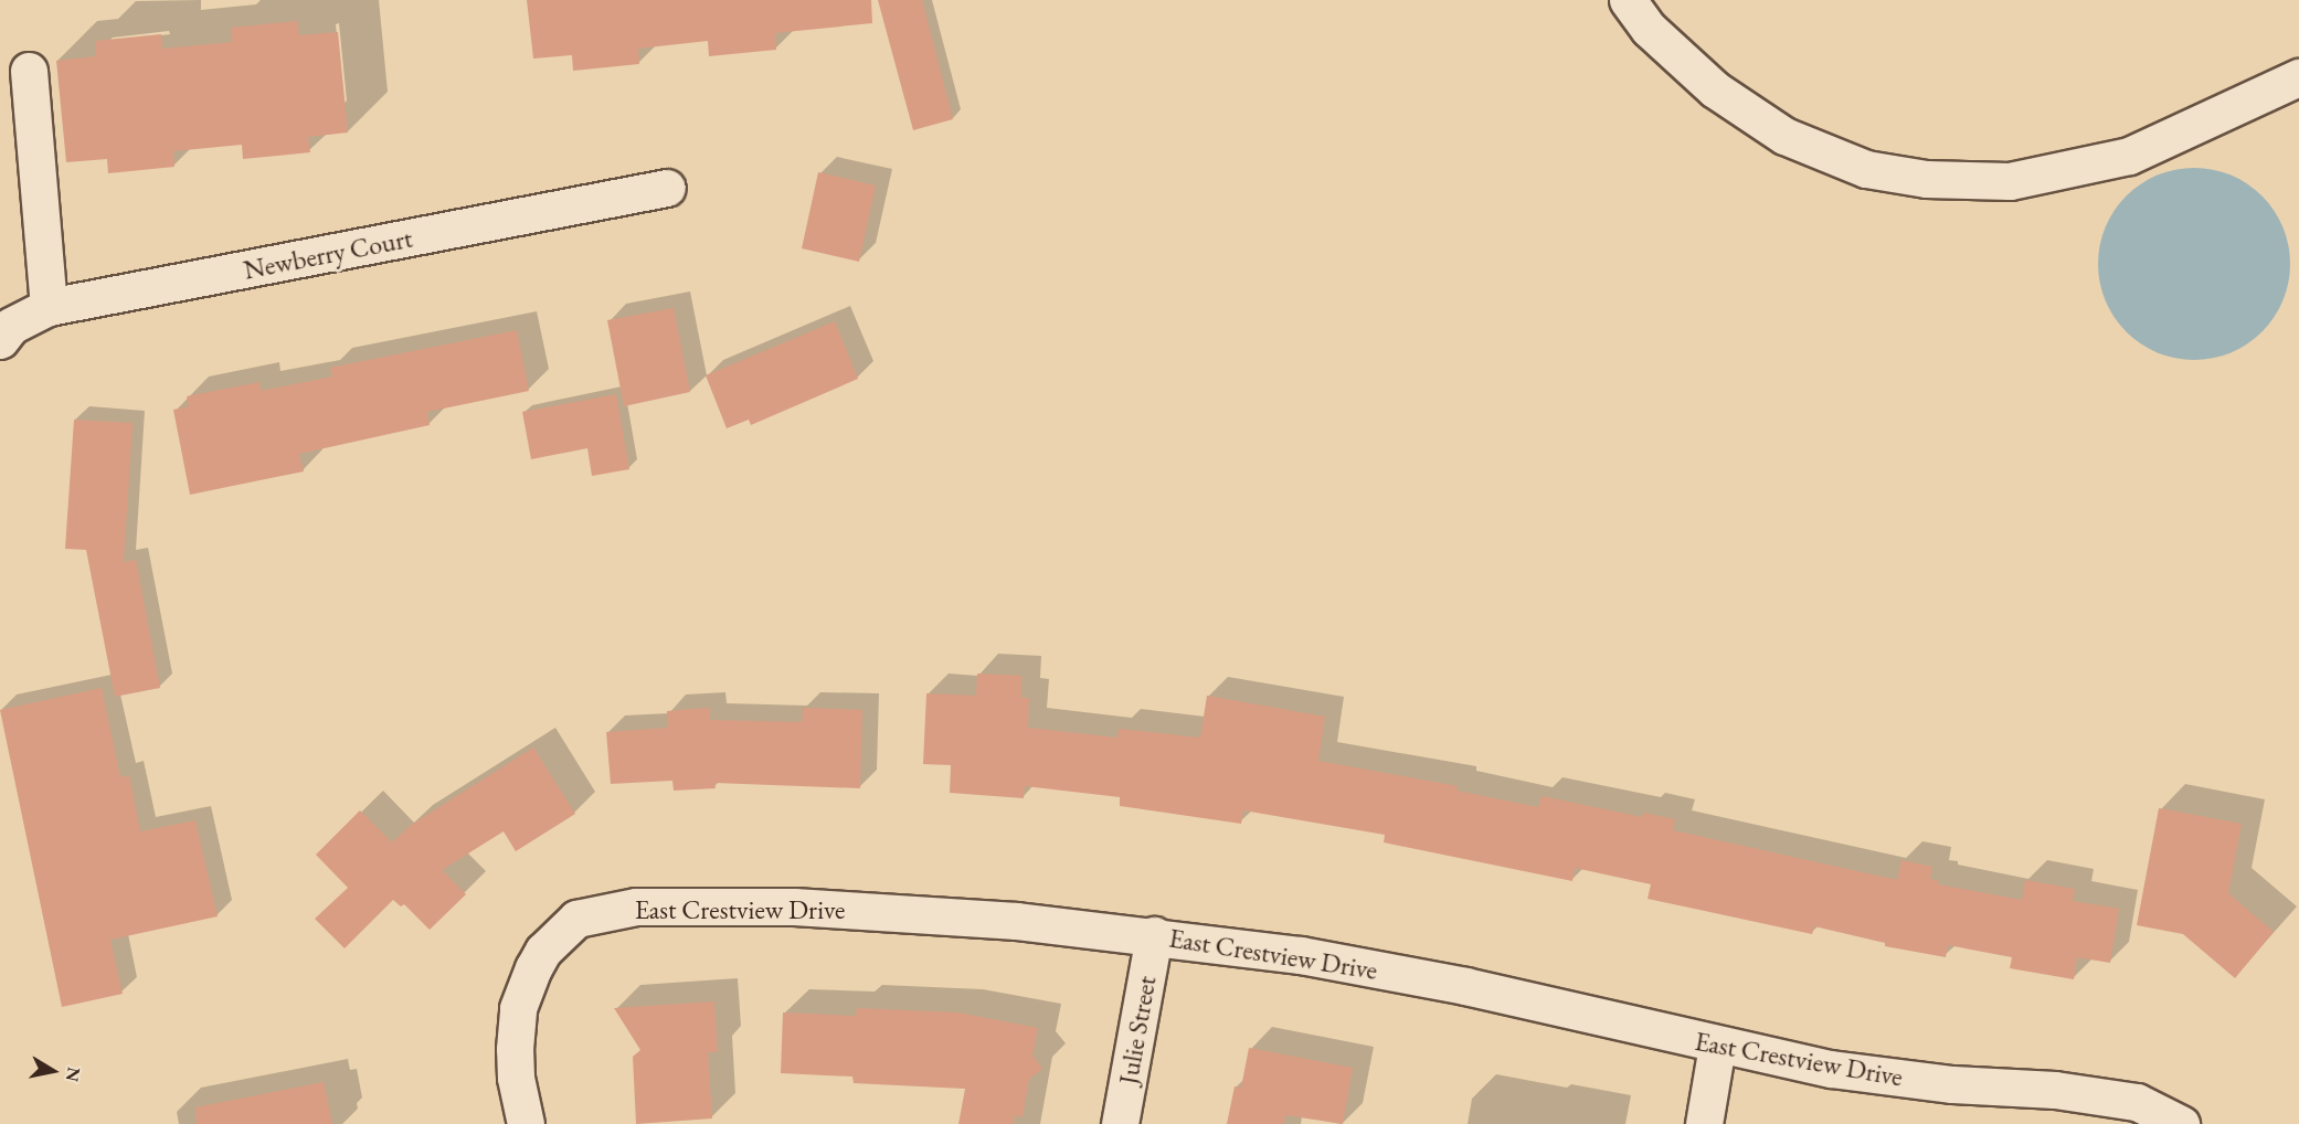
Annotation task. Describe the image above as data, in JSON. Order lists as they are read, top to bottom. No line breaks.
{"streets":{"street":["Newberry Court","East Crestview Drive","Julie Street"]},"crossings":[["East Crestview Drive","Julie Street"]],"north":"right"}
